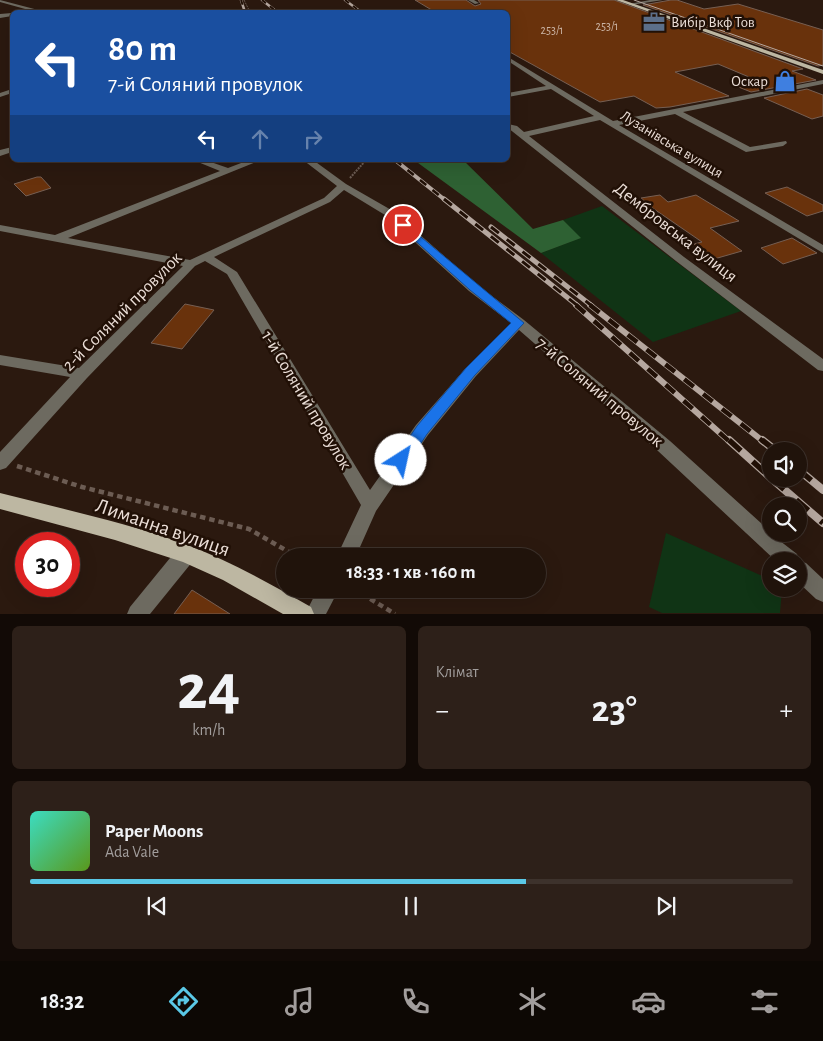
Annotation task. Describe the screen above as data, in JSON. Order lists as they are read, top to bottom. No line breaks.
{"streets":{"main road":["Лиманна вулиця"],"street":["Лузанівська вулиця","Дембровська вулиця","2-й Соляний провулок","7-й Соляний провулок","1-й Соляний провулок"]},"crossings":[["2-й Соляний провулок","7-й Соляний провулок"],["2-й Соляний провулок","1-й Соляний провулок"]],"places":{"office":["Вибір Вкф Тов"],"shop":["Оскар"]},"house_numbers":["253/1","253/1"],"page":{"turn":["80 m","7-й Соляний провулок"],"limit":"30","trip":"18:33 · 1 хв · 160 m","tile":[["24","km/h"],"Клімат"],"heat":["−","23°","+"],"song":["Paper Moons","Ada Vale"],"tabs":"18:32"}}
